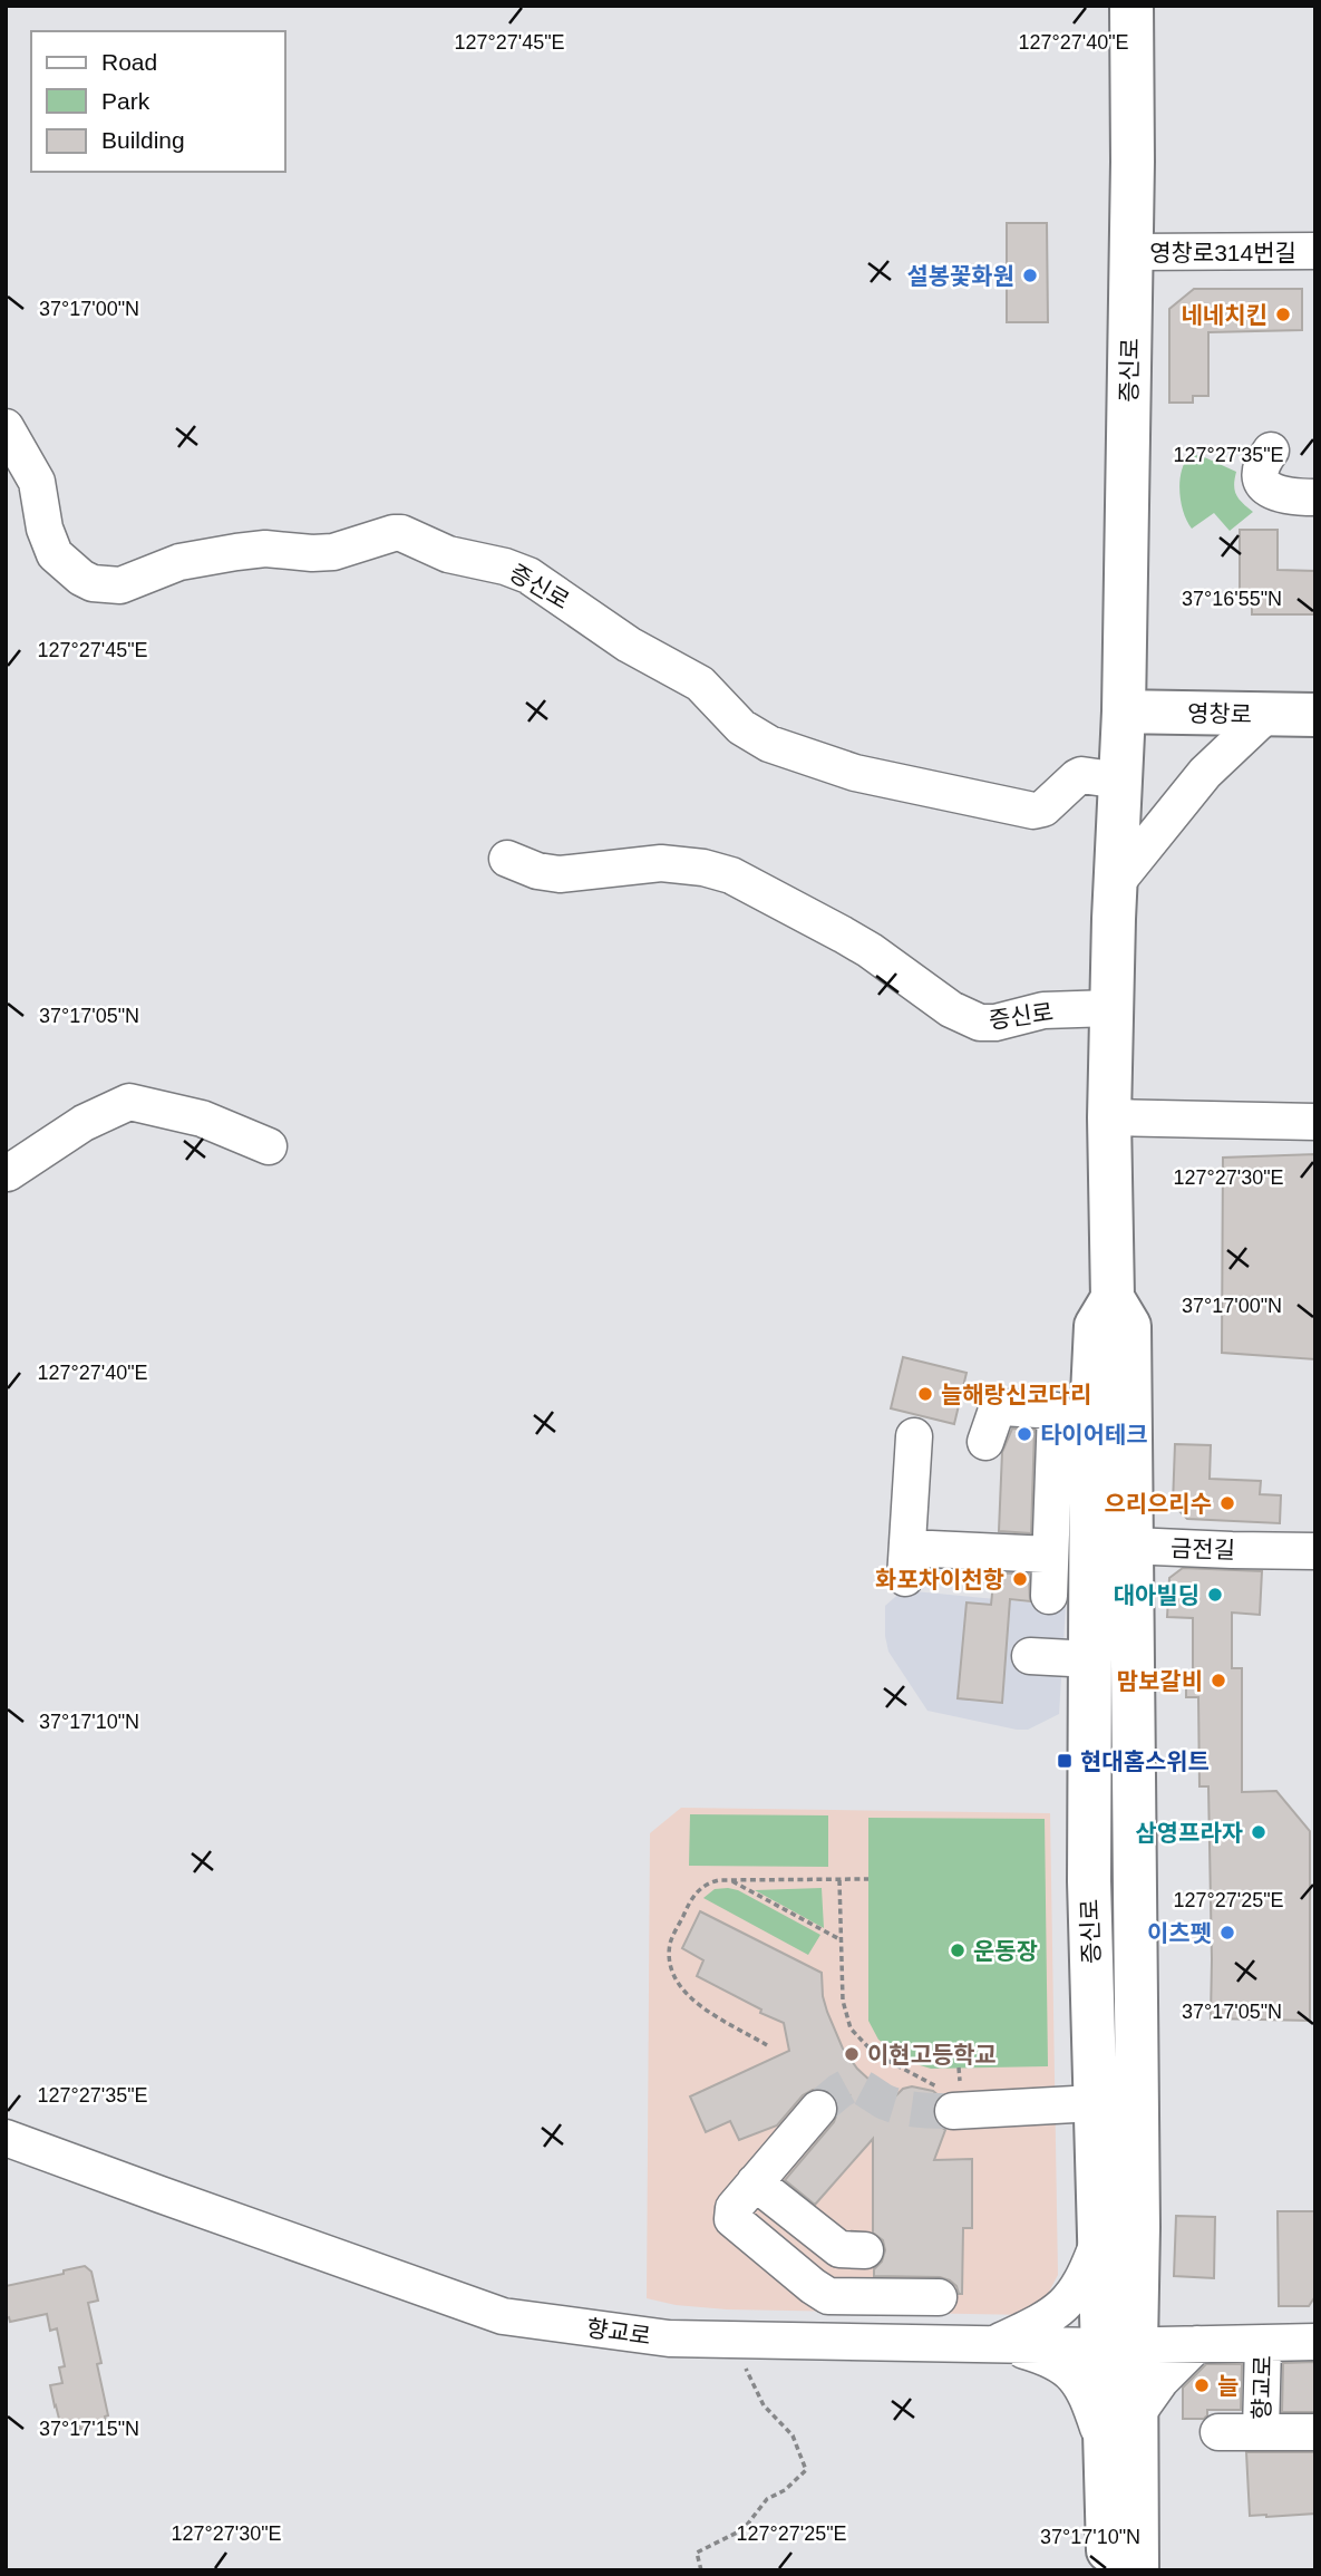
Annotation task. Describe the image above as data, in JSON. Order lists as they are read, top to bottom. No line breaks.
{"streets":{"main road":["증신로","영창로"],"street":["영창로314번길","금전길","향교로"]},"crossings":[["영창로314번길","증신로"],["증신로","영창로"],["증신로","금전길"],["증신로","향교로"]],"places":{"other":["설봉꽃화원","네네치킨","늘해랑신코다리","타이어테크","으리으리수","화포차이천항","대아빌딩","맘보갈비","삼영프라자","이츠펫","운동장","이현고등학교","늘"],"transit":["현대홈스위트"]},"legend":["Road","Park","Building"],"coordinates":["127°27'40\"E","127°27'45\"E","37°17'00\"N","127°27'35\"E","37°16'55\"N","37°17'05\"N","127°27'30\"E","37°17'10\"N","127°27'25\"E","37°17'15\"N"]}
